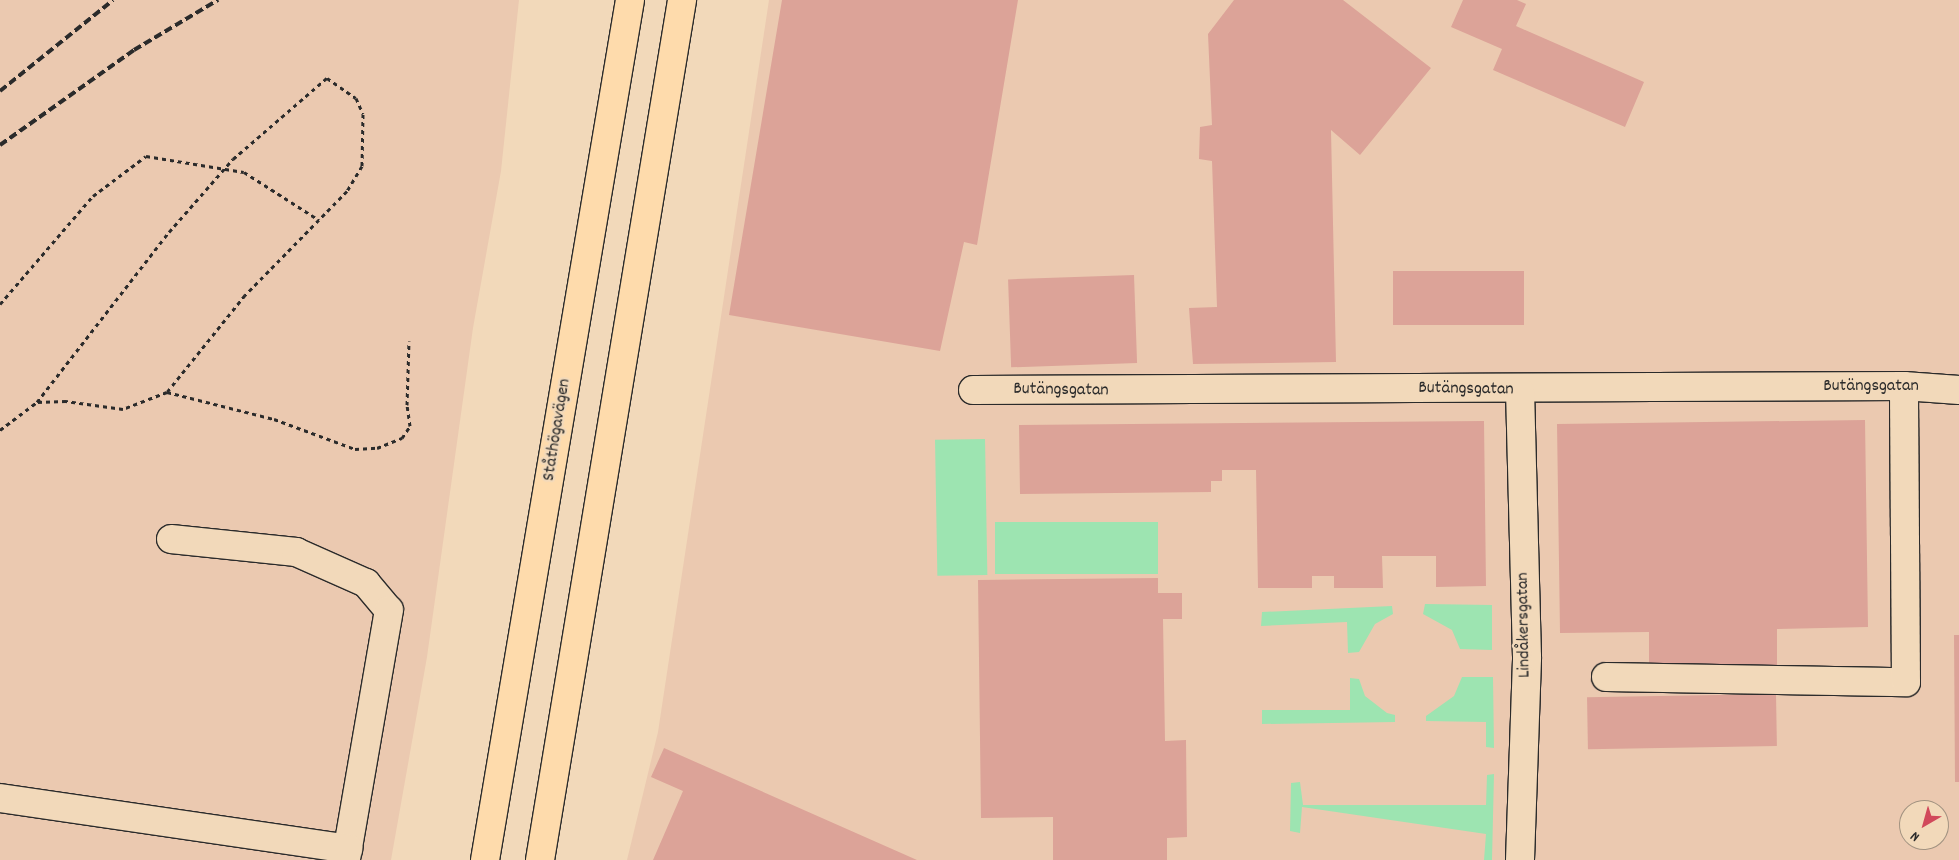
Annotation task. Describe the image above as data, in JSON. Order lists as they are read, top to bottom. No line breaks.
{"streets":{"main road":["Ståthögavägen"],"street":["Butängsgatan","Lindåkersgatan"]},"crossings":[["Butängsgatan","Lindåkersgatan"]],"north":"bottom left"}
